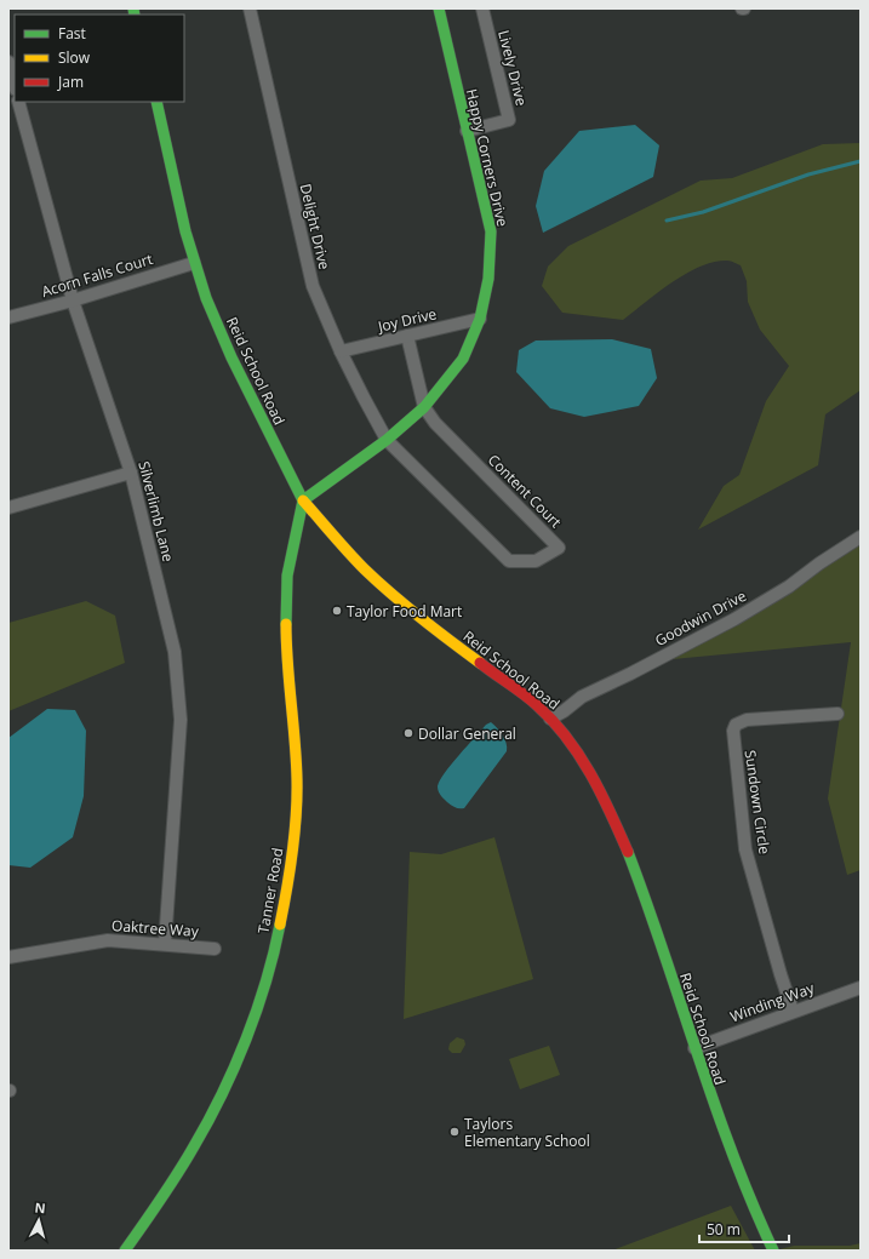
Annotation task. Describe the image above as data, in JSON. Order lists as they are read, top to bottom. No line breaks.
{"streets":{"street":["Lively Drive","Happy Corners Drive","Delight Drive","Acorn Falls Court","Joy Drive","Reid School Road","Content Court","Silverlimb Lane","Goodwin Drive","Sundown Circle","Tanner Road","Oaktree Way","Winding Way"]},"crossings":[["Lively Drive","Happy Corners Drive"],["Happy Corners Drive","Delight Drive"],["Happy Corners Drive","Joy Drive"],["Happy Corners Drive","Reid School Road"],["Happy Corners Drive","Content Court"],["Happy Corners Drive","Tanner Road"],["Delight Drive","Joy Drive"],["Delight Drive","Content Court"],["Acorn Falls Court","Reid School Road"],["Acorn Falls Court","Silverlimb Lane"],["Joy Drive","Content Court"],["Reid School Road","Goodwin Drive"],["Reid School Road","Tanner Road"],["Reid School Road","Winding Way"],["Silverlimb Lane","Oaktree Way"],["Sundown Circle","Winding Way"]],"places":["Taylor Food Mart","Dollar General","Taylors Elementary School"],"legend":["Fast","Slow","Jam"],"scale_bar":"50 m","north":"top"}
